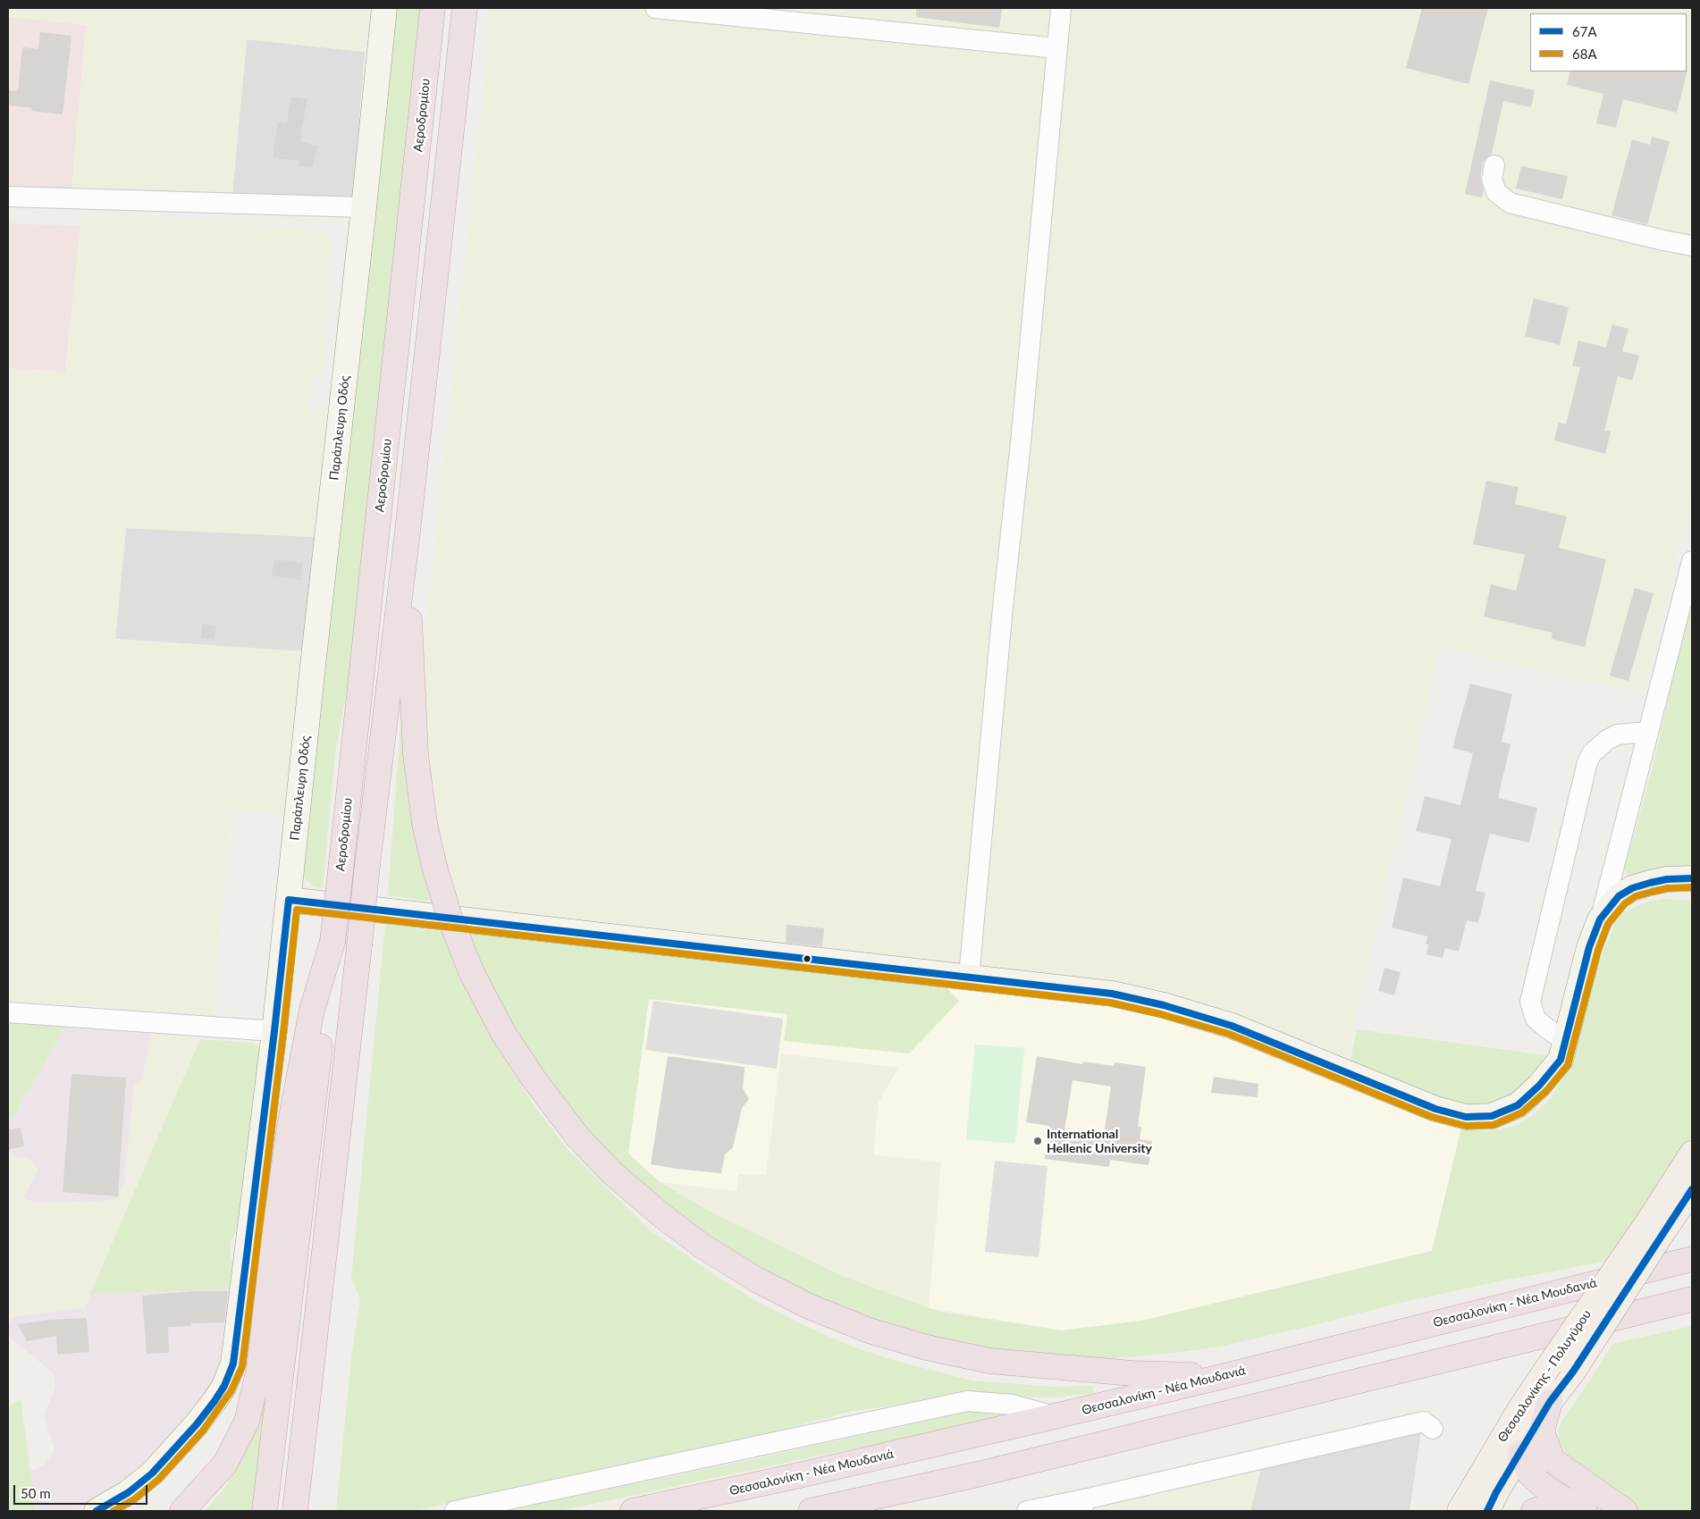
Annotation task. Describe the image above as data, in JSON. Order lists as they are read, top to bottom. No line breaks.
{"streets":{"highway":["Αεροδρομίου","Θεσσαλονίκη - Νέα Μουδανιά"],"main road":["Θεσσαλονίκης - Πολυγύρου"],"street":["Παράπλευρη Οδός"]},"places":["International Hellenic University"],"lines":["transit line 67Α","transit line 68Α"],"legend":["67Α","68Α"],"scale_bar":"50 m"}
